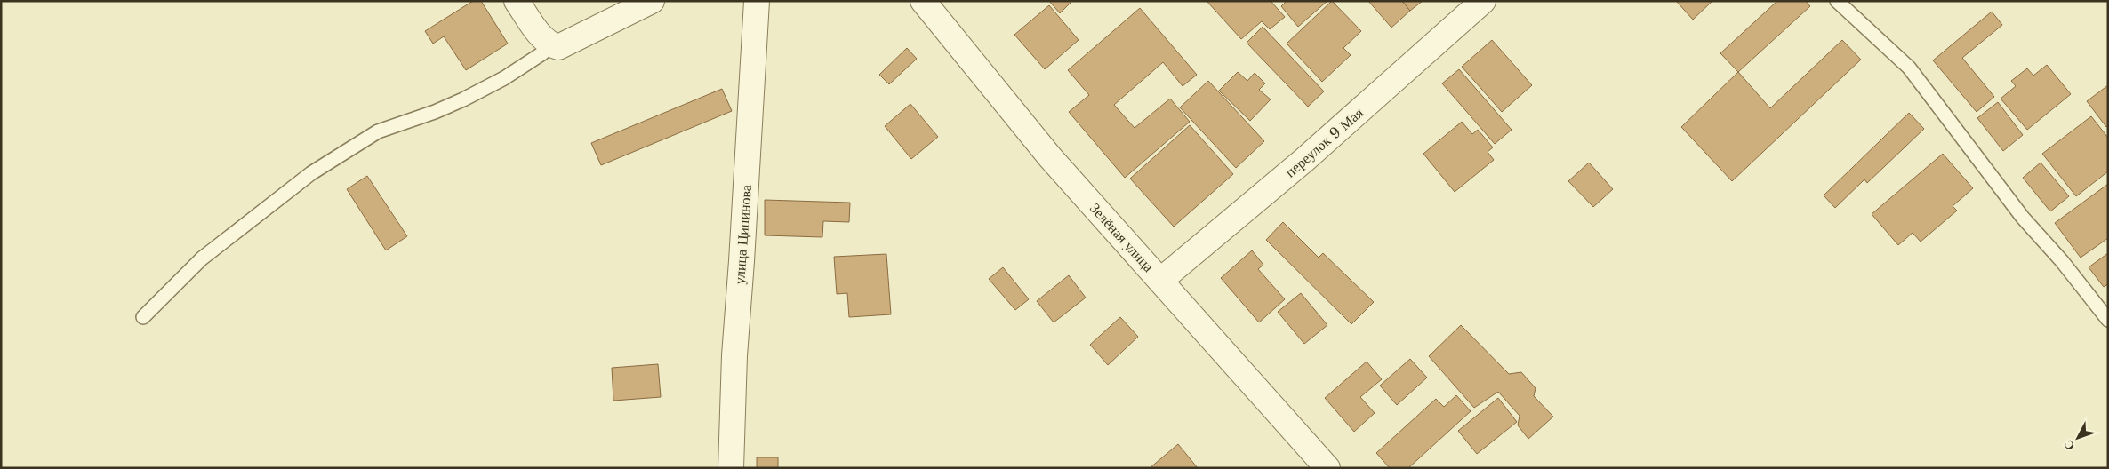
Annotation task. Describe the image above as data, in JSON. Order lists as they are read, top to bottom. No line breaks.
{"streets":{"street":["переулок 9 Мая","улица Ципинова","Зелёная улица"]},"crossings":[["переулок 9 Мая","Зелёная улица"]],"north":"bottom left"}
